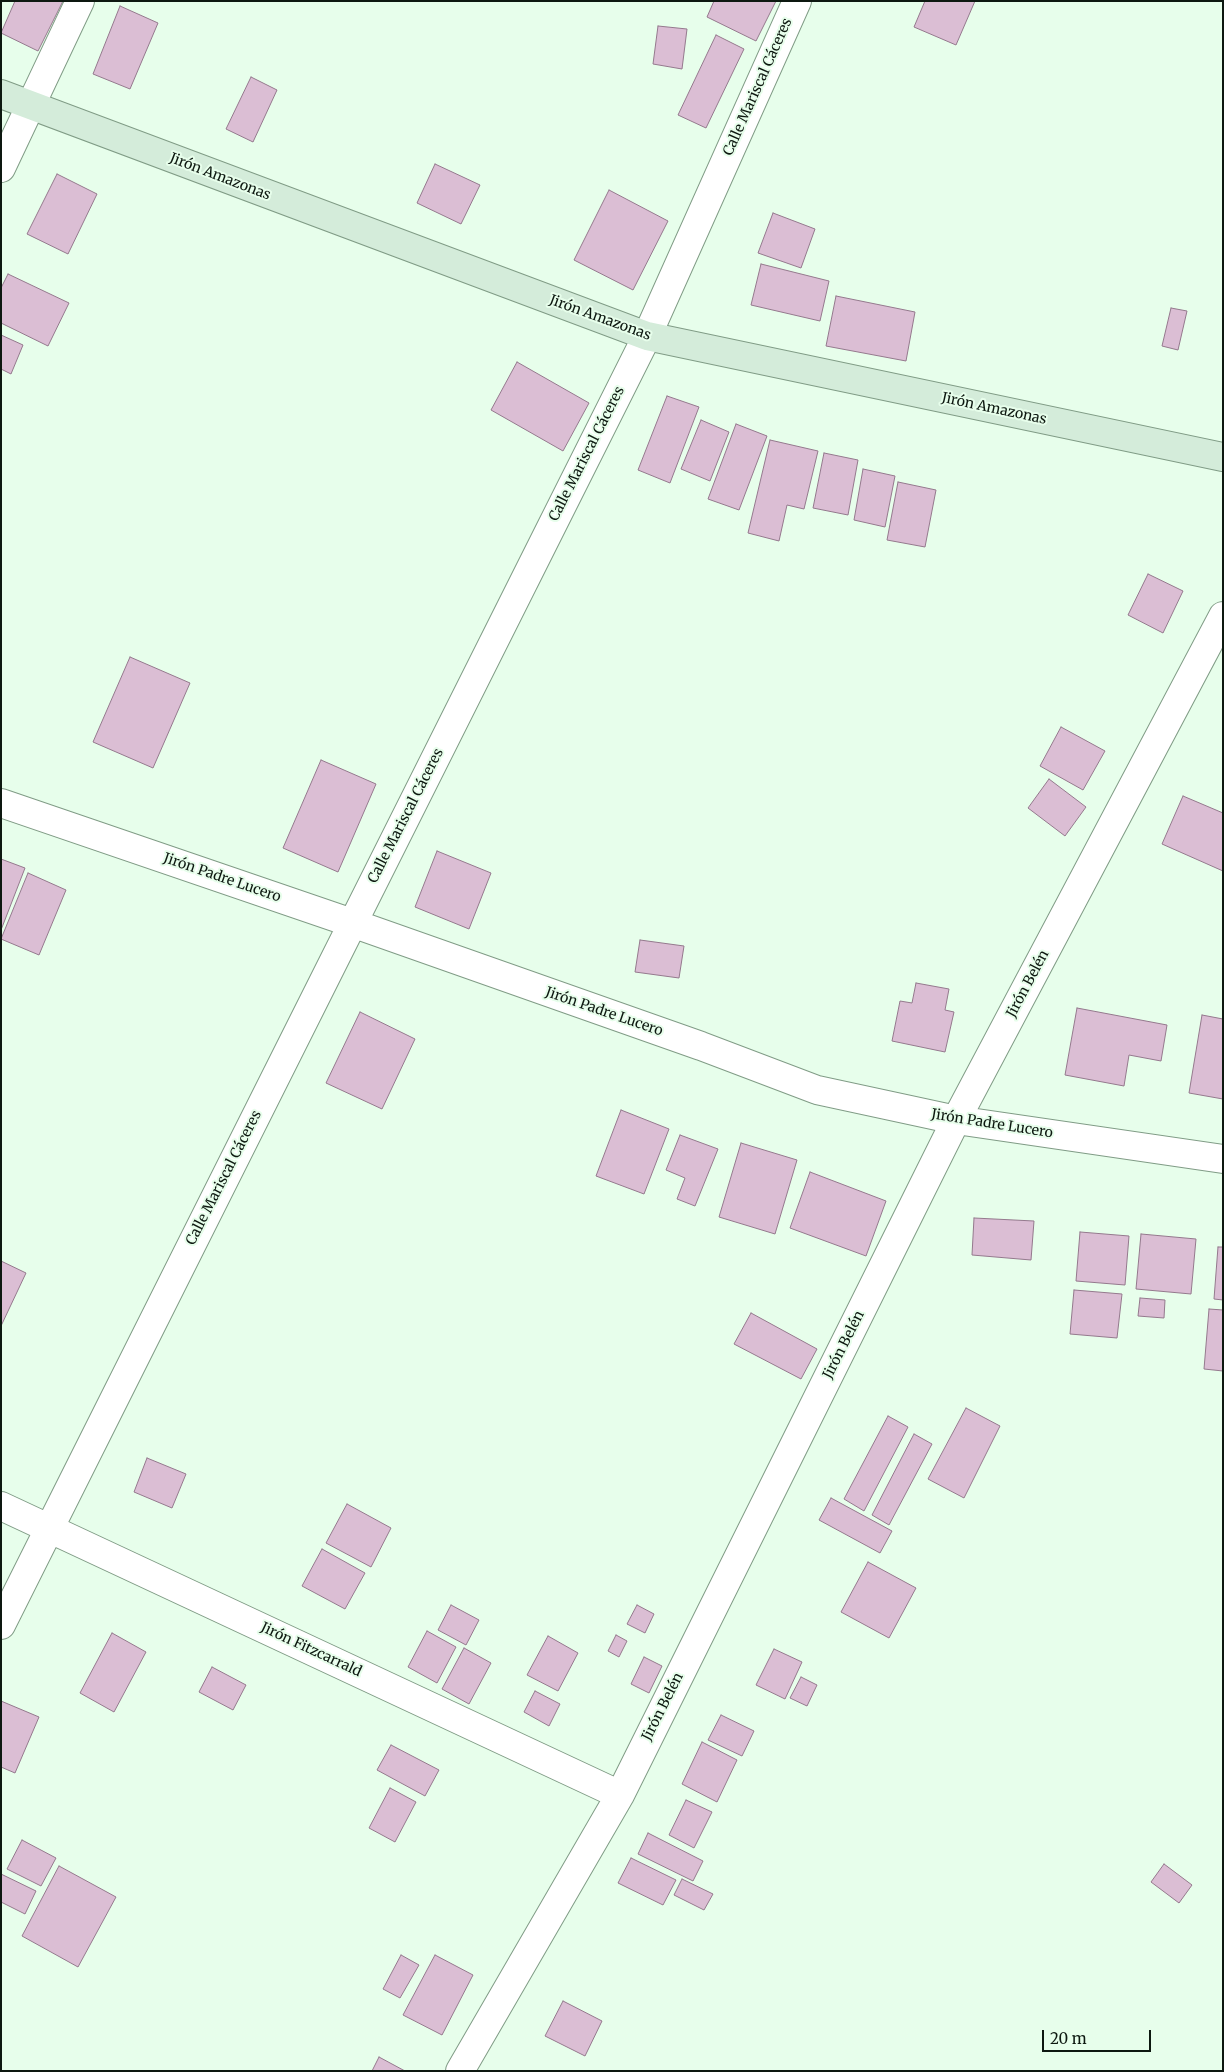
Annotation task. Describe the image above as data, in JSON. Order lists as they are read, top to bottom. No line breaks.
{"streets":{"street":["Calle Mariscal Cáceres","Jirón Amazonas","Jirón Padre Lucero","Jirón Belén","Jirón Fitzcarrald"]},"crossings":[["Calle Mariscal Cáceres","Jirón Amazonas"],["Calle Mariscal Cáceres","Jirón Padre Lucero"],["Calle Mariscal Cáceres","Jirón Fitzcarrald"],["Jirón Padre Lucero","Jirón Belén"],["Jirón Belén","Jirón Fitzcarrald"]],"scale_bar":"20 m"}
